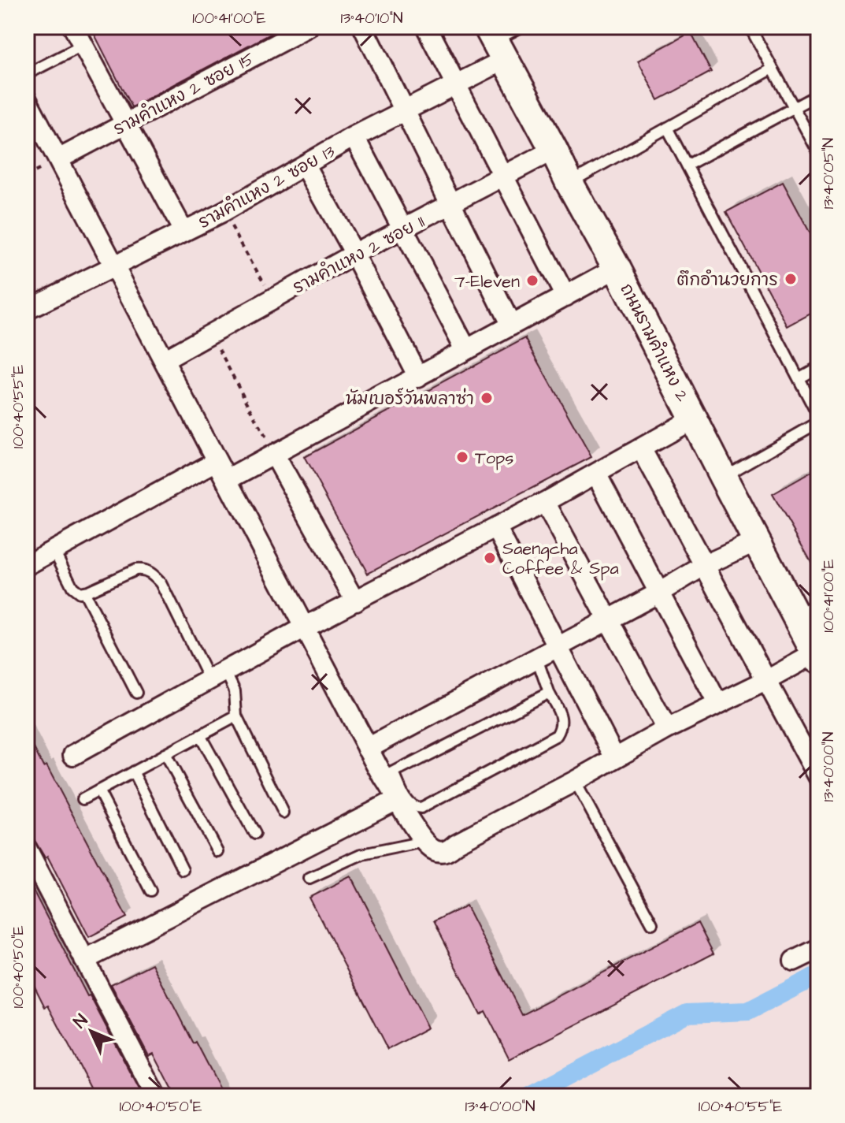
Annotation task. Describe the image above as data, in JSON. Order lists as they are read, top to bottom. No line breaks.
{"streets":{"main road":["ถนนรามคำแหง 2"],"street":["รามคำแหง 2 ซอย 15","รามคำแหง 2 ซอย 13","รามคำแหง 2 ซอย 11"]},"crossings":[["รามคำแหง 2 ซอย 13","ถนนรามคำแหง 2"],["รามคำแหง 2 ซอย 11","ถนนรามคำแหง 2"]],"places":["ตึกอำนวยการ","7-Eleven","นัมเบอร์วันพลาซ่า","Tops","Saengcha Coffee & Spa"],"north":"top left","coordinates":["100°41'00\"E","13°40'10\"N","13°40'05\"N","100°40'55\"E","13°40'00\"N","100°40'50\"E"]}
